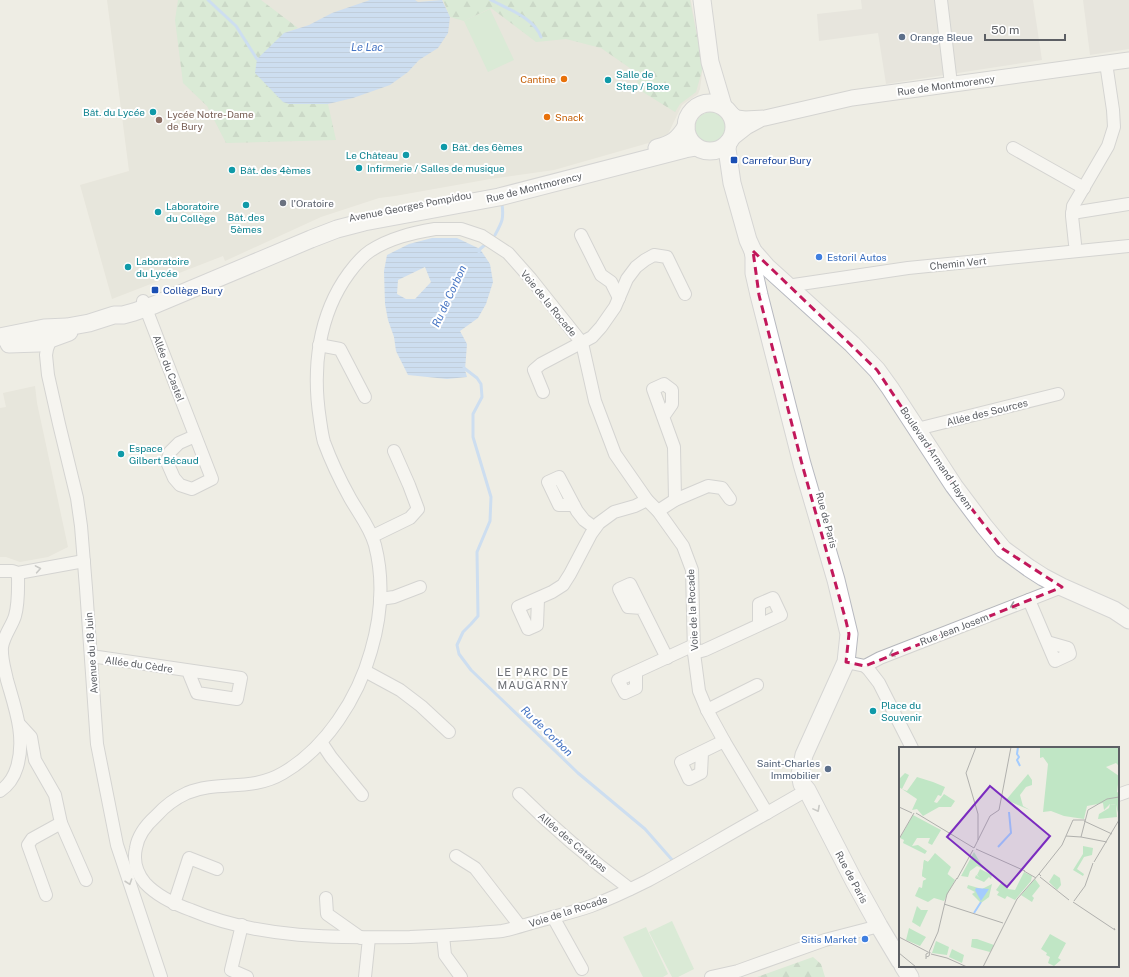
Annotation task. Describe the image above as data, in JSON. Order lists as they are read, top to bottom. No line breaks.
{"streets":{"main road":["Rue de Montmorency","Avenue Georges Pompidou","Boulevard Armand Hayem","Rue de Paris"],"street":["Chemin Vert","Voie de la Rocade","Allée du Castel","Allée des Sources","Rue Jean Josem","Avenue du 18 Juin","Allée du Cèdre","Allée des Catalpas"]},"crossings":[["Rue de Montmorency","Avenue Georges Pompidou"],["Rue de Montmorency","Rue de Paris"],["Avenue Georges Pompidou","Allée du Castel"],["Avenue Georges Pompidou","Rue de Paris"],["Avenue Georges Pompidou","Avenue du 18 Juin"],["Chemin Vert","Boulevard Armand Hayem"],["Voie de la Rocade","Allée des Catalpas"],["Allée des Sources","Boulevard Armand Hayem"],["Boulevard Armand Hayem","Rue de Paris"],["Boulevard Armand Hayem","Rue Jean Josem"],["Rue de Paris","Rue Jean Josem"],["Avenue du 18 Juin","Allée du Cèdre"]],"one_way":["Rue Jean Josem"],"districts":["LE PARC DE MAUGARNY"],"water":["Le Lac","Ru de Corbon"],"places":{"other":["Orange Bleue","Cantine","Salle de Step / Boxe","Bât. du Lycée","Snack","Lycée Notre-Dame de Bury","Bât. des 6èmes","Le Château","Infirmerie / Salles de musique","Bât. des 4èmes","l'Oratoire","Bât. des 5èmes","Laboratoire du Collège","Estoril Autos","Laboratoire du Lycée","Espace Gilbert Bécaud","Place du Souvenir","Saint-Charles Immobilier","Sitis Market"],"transit":["Carrefour Bury","Collège Bury"]},"scale_bar":"50 m"}
